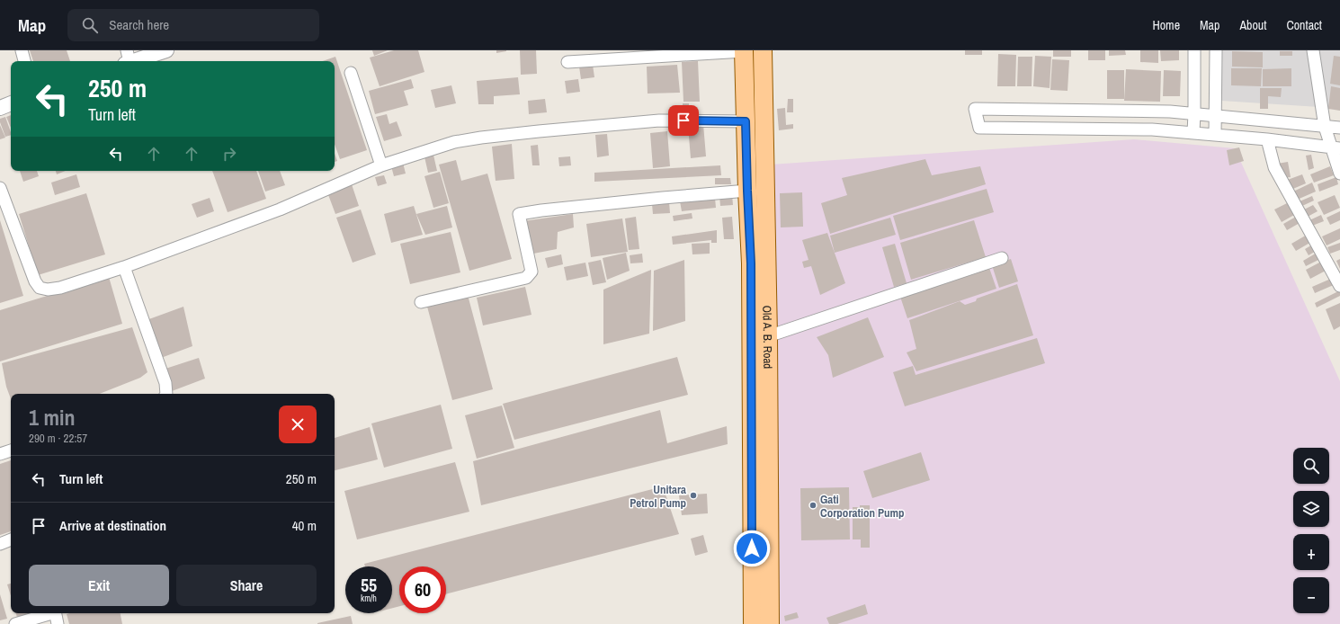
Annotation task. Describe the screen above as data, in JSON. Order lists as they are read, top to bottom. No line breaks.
{"streets":{"main road":["Old A. B. Road"]},"places":["Unitara Petrol Pump","Gati Corporation Pump"],"page":{"header":"Map","search":"Search here","nav":["Home","Map","About","Contact"],"turn":["250 m","Turn left"],"heading":["1 min","290 m · 22:57"],"map_buttons":["+","−"],"list":[{"name":"Turn left","value":"250 m"},{"name":"Arrive at destination","value":"40 m"}],"buttons":["Exit","Share"],"speed":"55 km/h","limit":"60"}}
